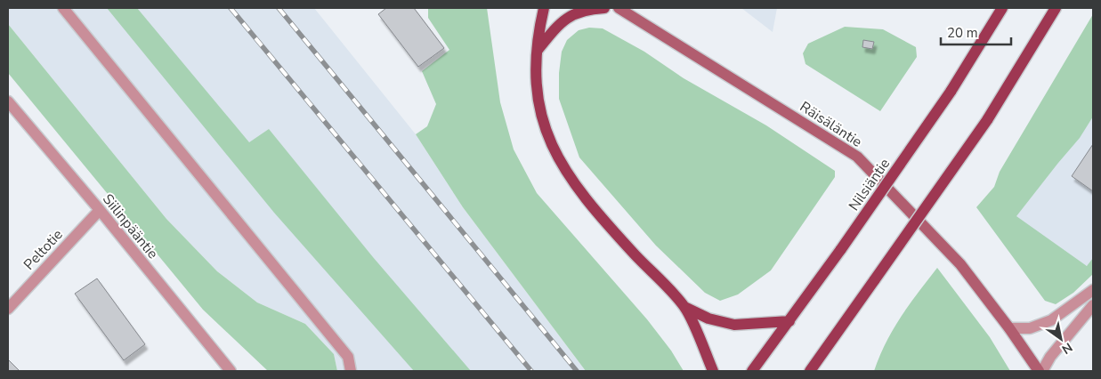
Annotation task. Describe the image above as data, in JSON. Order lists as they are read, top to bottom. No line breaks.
{"streets":{"main road":["Nilsiäntie"],"street":["Räisäläntie","Siilinpääntie","Peltotie"]},"crossings":[["Siilinpääntie","Peltotie"]],"scale_bar":"20 m","north":"bottom right"}
